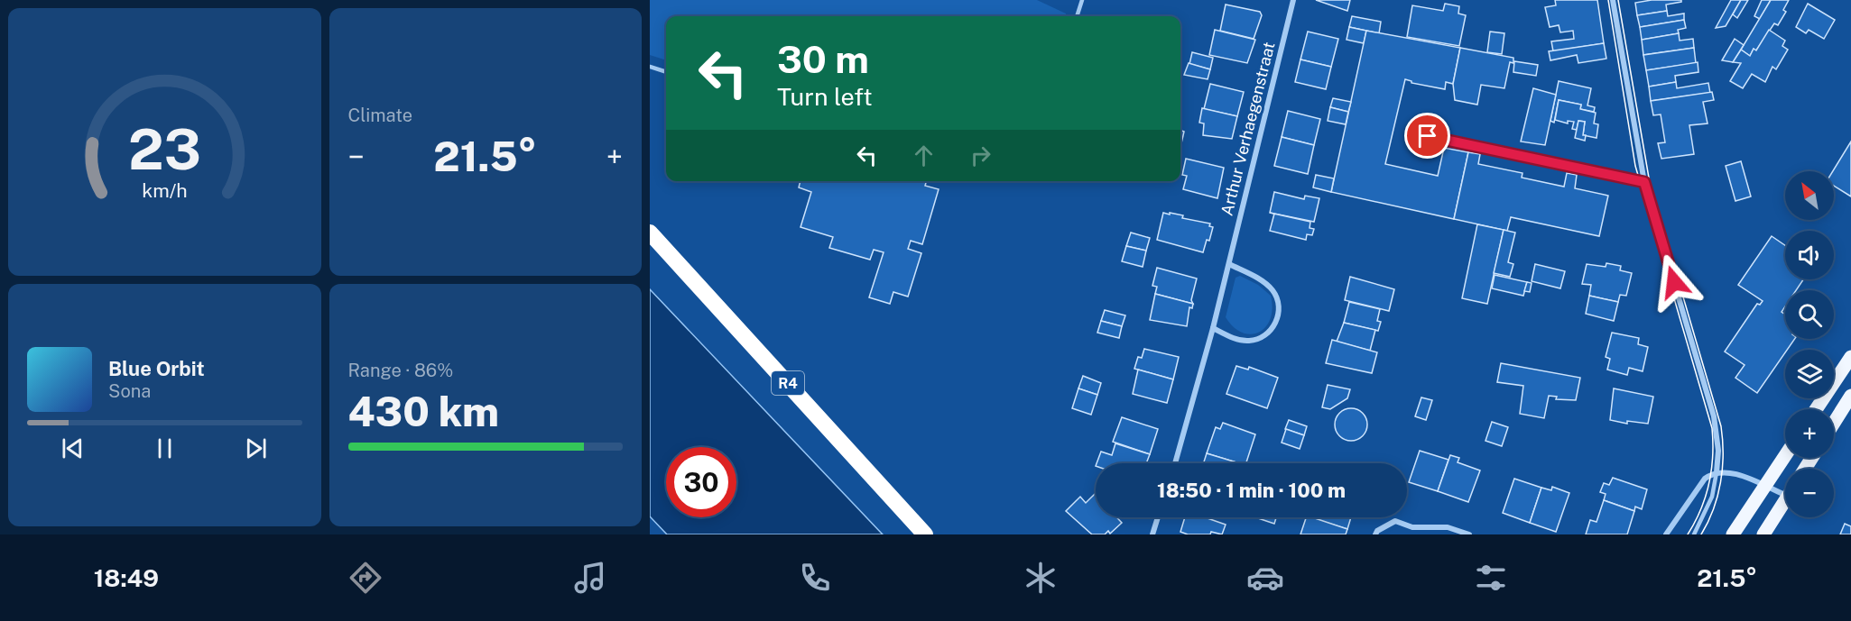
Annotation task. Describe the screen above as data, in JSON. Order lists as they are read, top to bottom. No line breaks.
{"streets":{"highway":["R4"],"street":["Arthur Verhaegenstraat"]},"north":"top left","page":{"tile":["Climate",["Range · 86%","430 km"]],"turn":["30 m","Turn left"],"heat":["−","21.5°","+"],"map_buttons":["+","−"],"song":["Blue Orbit","Sona"],"limit":"30","trip":"18:50 · 1 min · 100 m","tabs":["18:49","21.5°"],"gauge":["23","km/h"]}}
